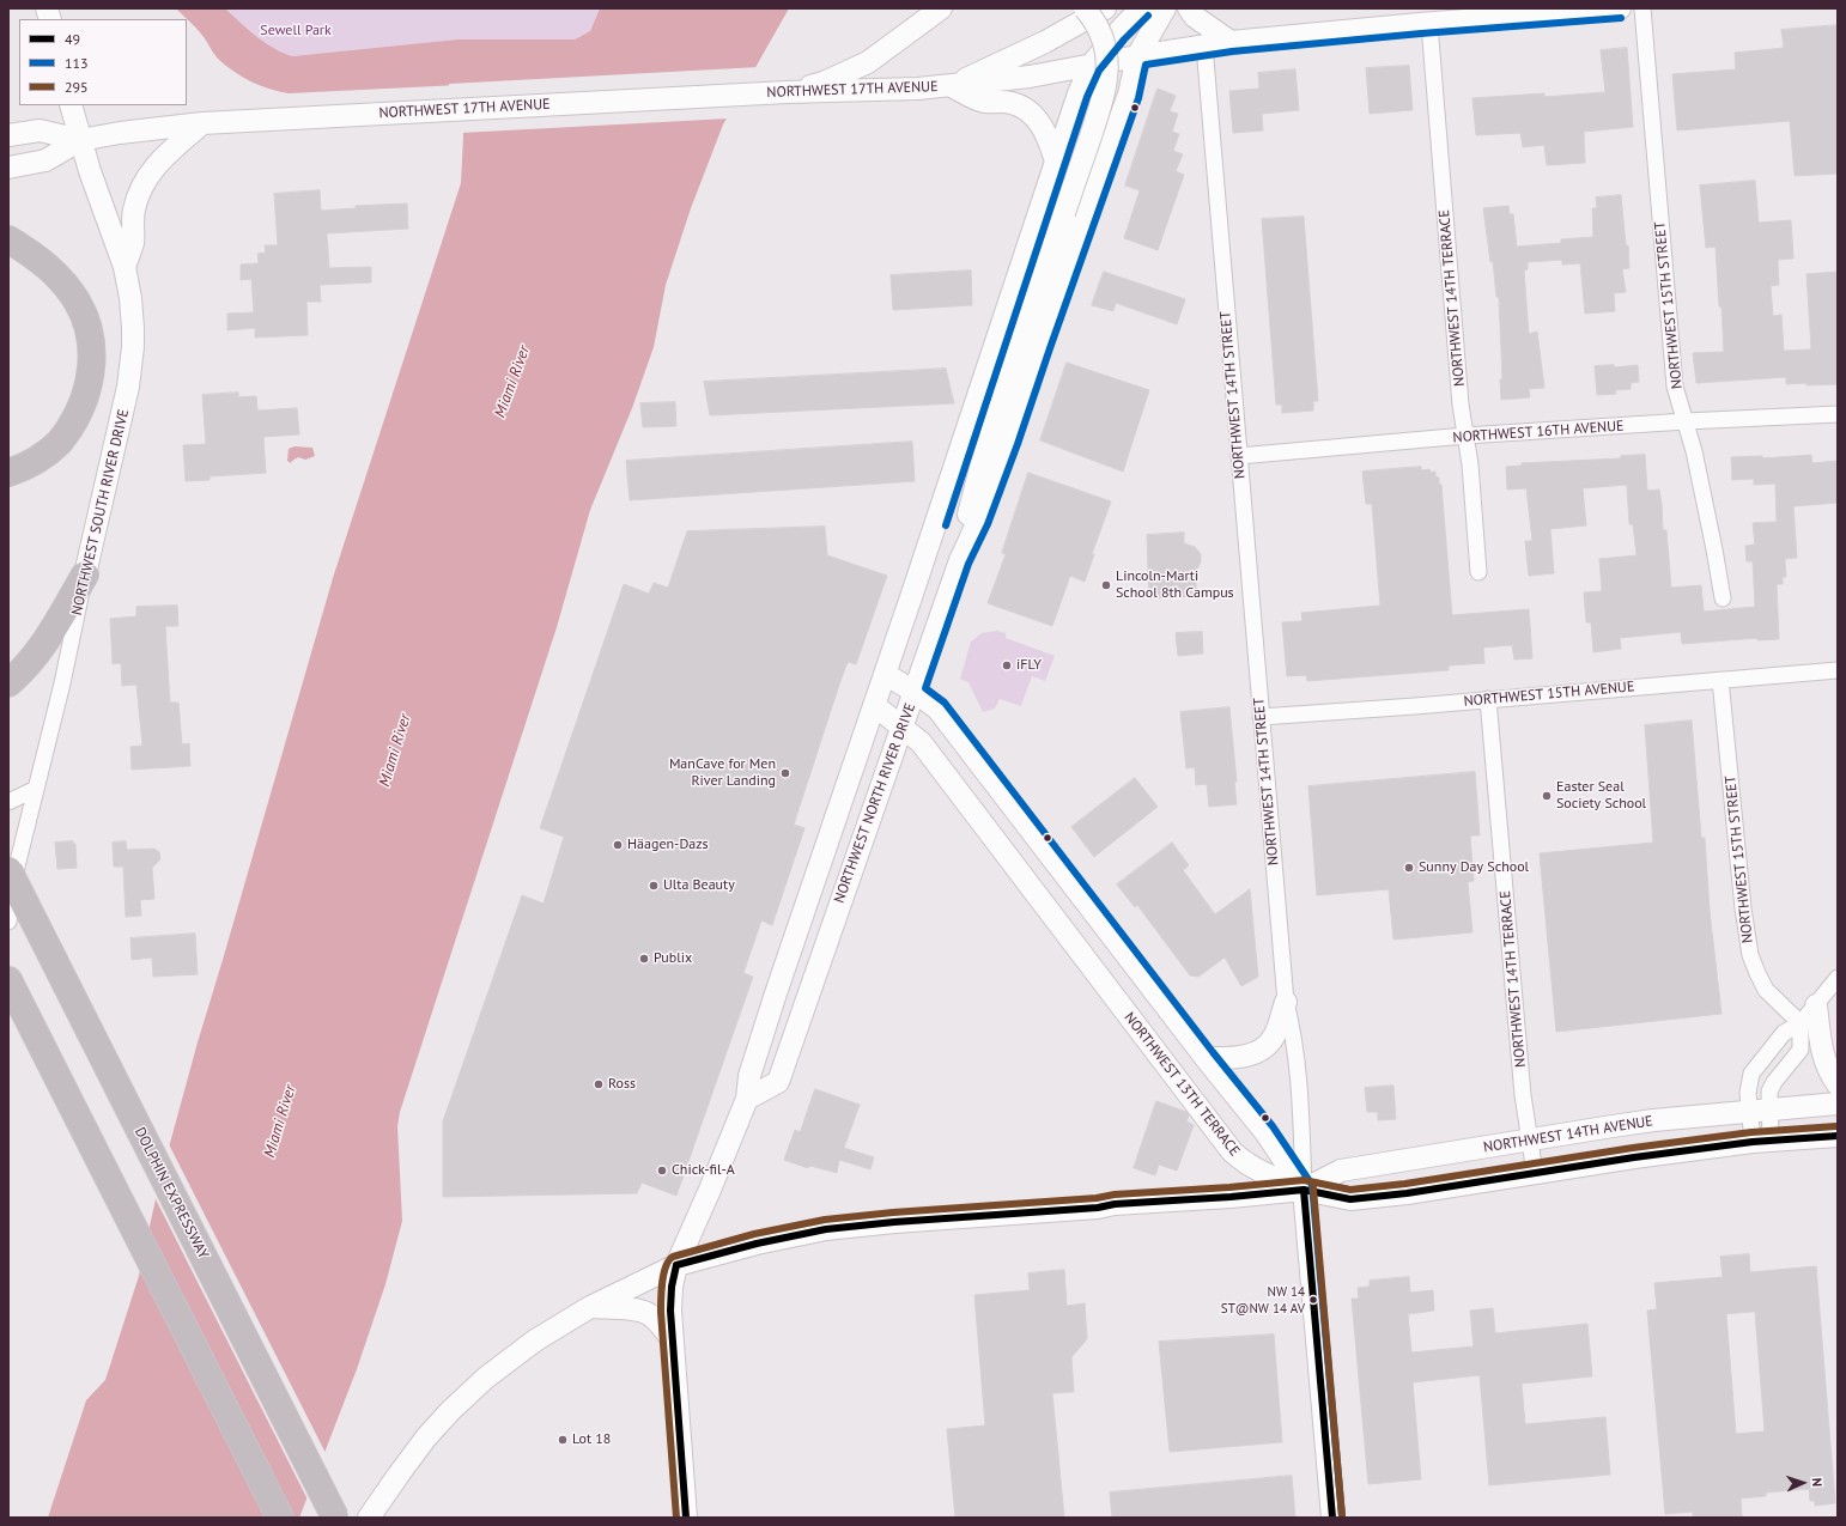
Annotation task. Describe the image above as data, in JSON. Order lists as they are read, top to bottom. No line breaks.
{"streets":{"highway":["DOLPHIN EXPRESSWAY"],"main road":["NORTHWEST 17TH AVENUE","NORTHWEST 14TH STREET","NORTHWEST SOUTH RIVER DRIVE","NORTHWEST NORTH RIVER DRIVE","NORTHWEST 13TH TERRACE","NORTHWEST 14TH AVENUE"],"street":["NORTHWEST 14TH TERRACE","NORTHWEST 15TH STREET","NORTHWEST 16TH AVENUE","NORTHWEST 15TH AVENUE"]},"crossings":[["NORTHWEST 17TH AVENUE","NORTHWEST 14TH TERRACE"],["NORTHWEST 17TH AVENUE","NORTHWEST 14TH STREET"],["NORTHWEST 17TH AVENUE","NORTHWEST SOUTH RIVER DRIVE"],["NORTHWEST 17TH AVENUE","NORTHWEST NORTH RIVER DRIVE"],["NORTHWEST 14TH TERRACE","NORTHWEST 16TH AVENUE"],["NORTHWEST 14TH TERRACE","NORTHWEST 15TH AVENUE"],["NORTHWEST 14TH TERRACE","NORTHWEST 14TH AVENUE"],["NORTHWEST 15TH STREET","NORTHWEST 16TH AVENUE"],["NORTHWEST 15TH STREET","NORTHWEST 15TH AVENUE"],["NORTHWEST 14TH STREET","NORTHWEST 16TH AVENUE"],["NORTHWEST 14TH STREET","NORTHWEST 15TH AVENUE"],["NORTHWEST 14TH STREET","NORTHWEST 13TH TERRACE"],["NORTHWEST 14TH STREET","NORTHWEST 14TH AVENUE"],["NORTHWEST NORTH RIVER DRIVE","NORTHWEST 13TH TERRACE"],["NORTHWEST 13TH TERRACE","NORTHWEST 14TH AVENUE"]],"water":["Miami River"],"parks":["Sewell Park"],"places":["Lincoln-Marti School 8th Campus","iFLY","ManCave for Men River Landing","Easter Seal Society School","Häagen-Dazs","Sunny Day School","Ulta Beauty","Publix","Ross","Chick-fil-A","NW 14 ST@NW 14 AV","Lot 18"],"lines":["transit line 113","transit line 295","transit line 49"],"legend":["49","113","295"],"north":"right"}
